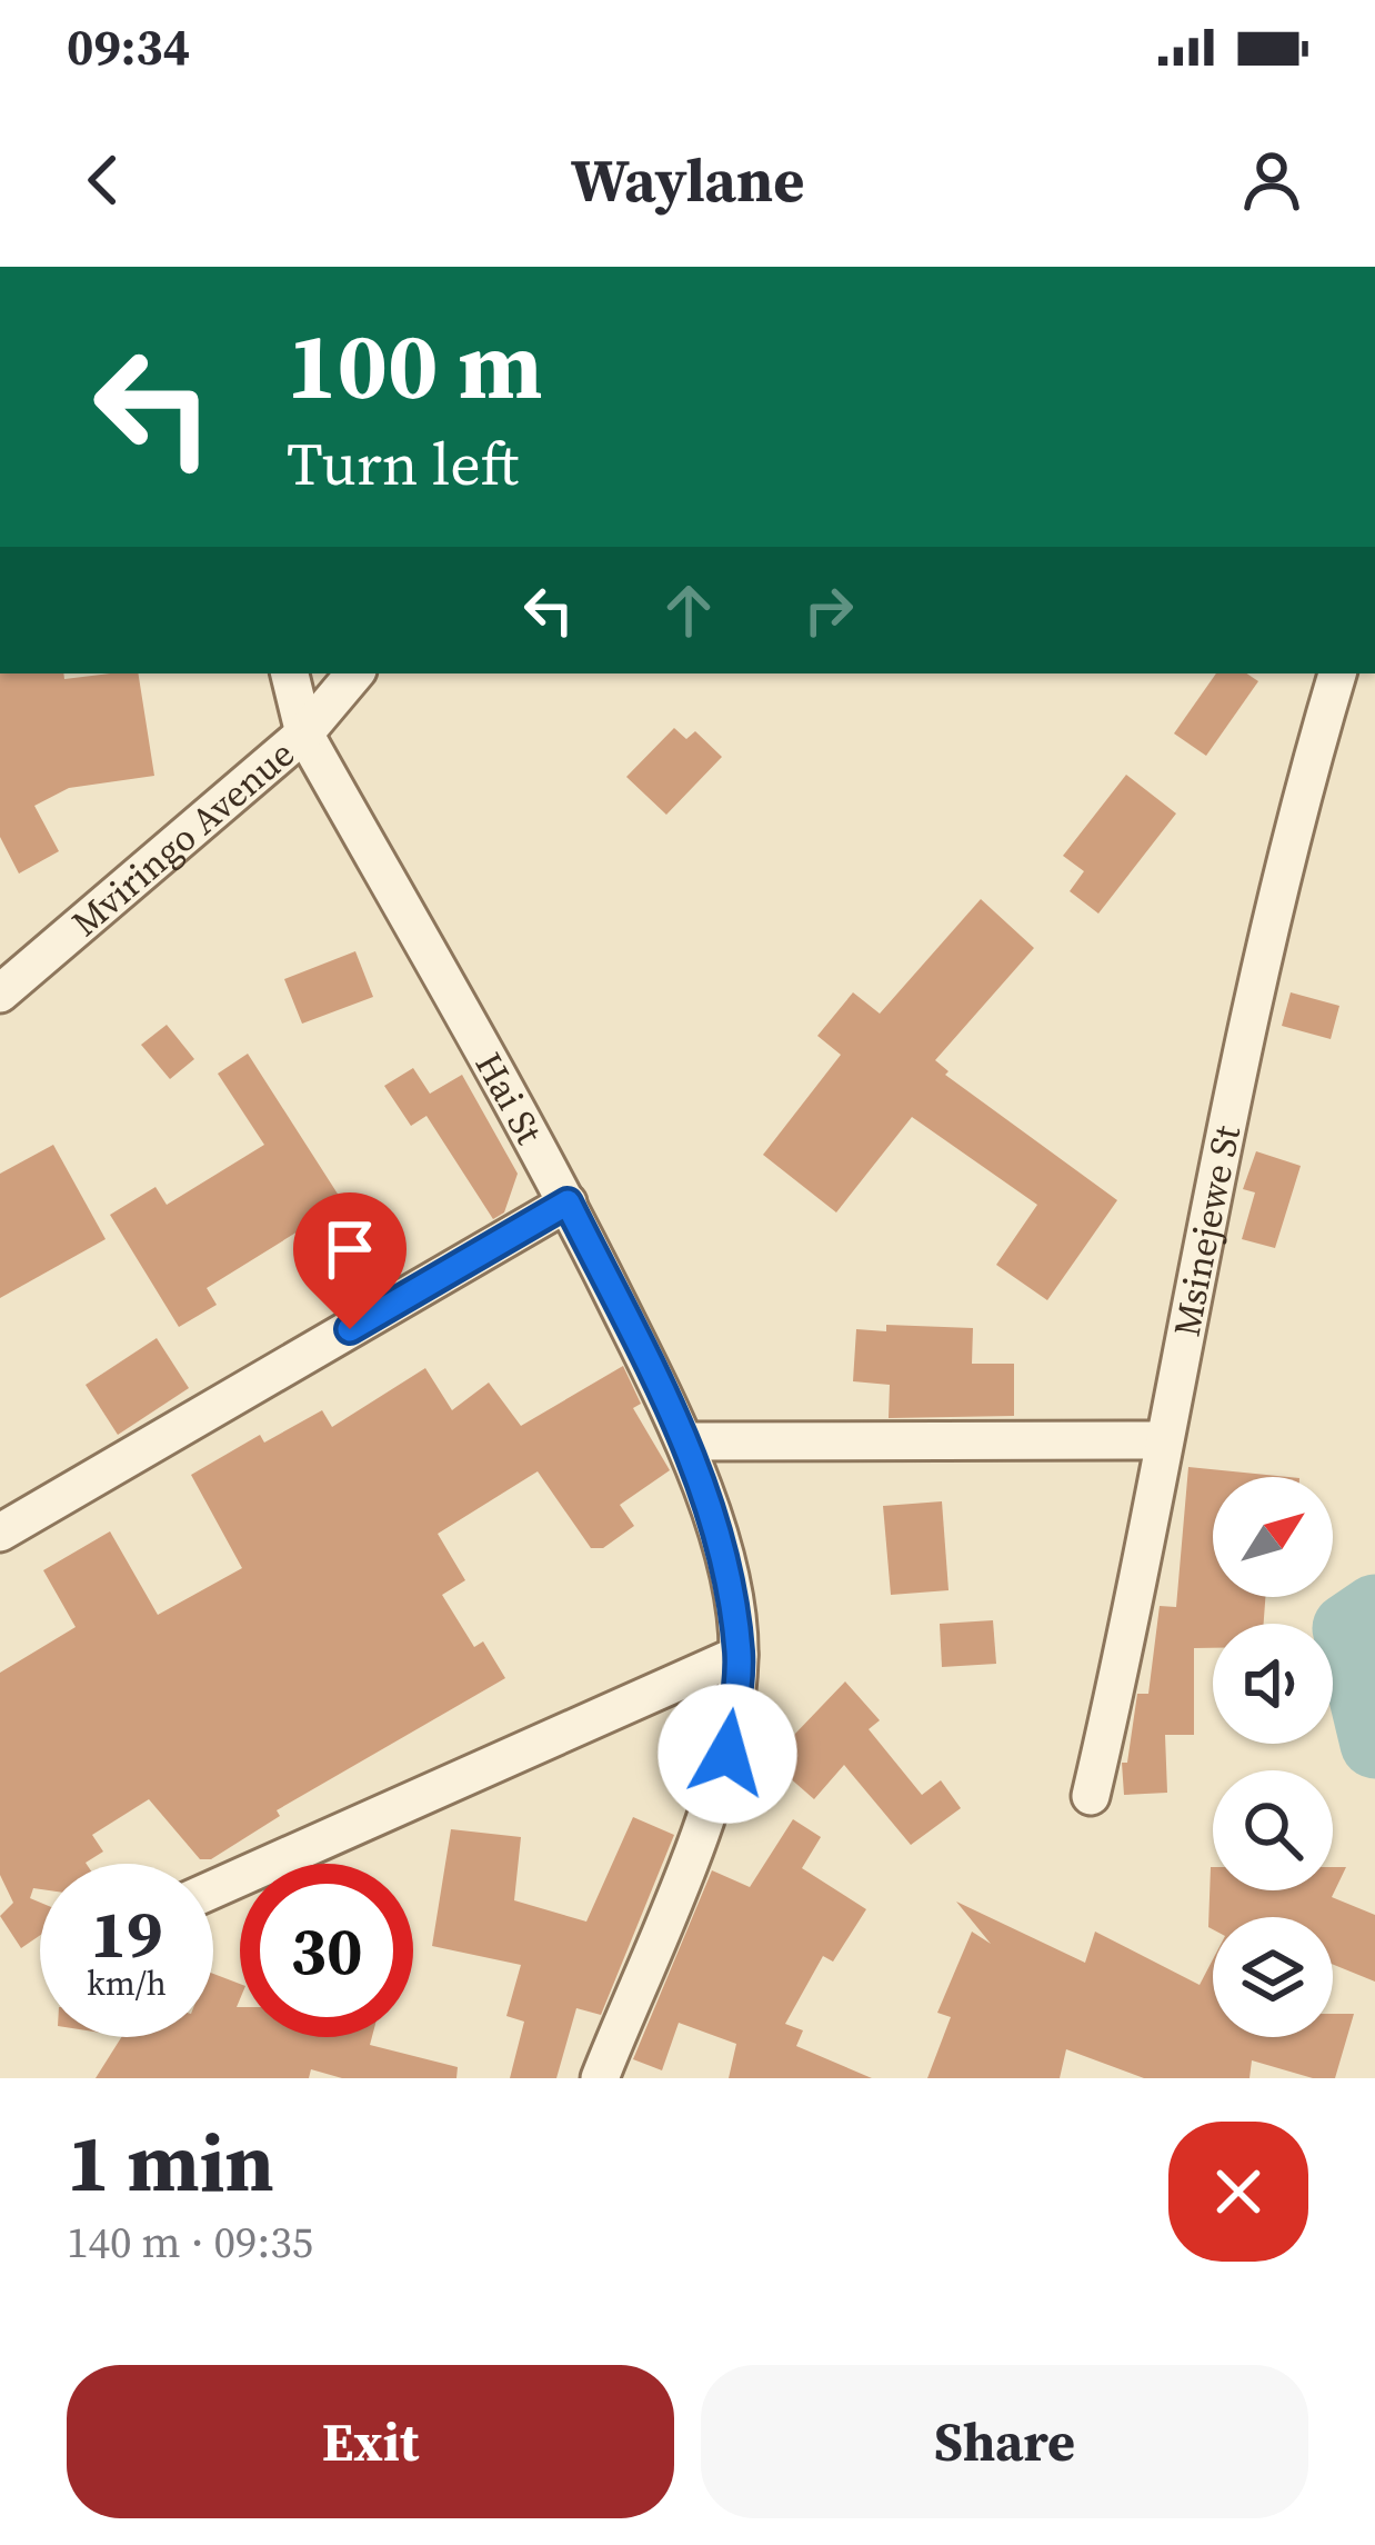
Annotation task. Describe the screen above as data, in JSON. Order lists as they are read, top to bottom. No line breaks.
{"streets":{"street":["Mviringo Avenue","Hai St","Msinejewe St"]},"crossings":[["Mviringo Avenue","Hai St"]],"north":"top right","page":{"status":"09:34","header":"Waylane","turn":["100 m","Turn left"],"speed":"19 km/h","limit":"30","heading":["1 min","140 m · 09:35"],"buttons":["Exit","Share"]}}
